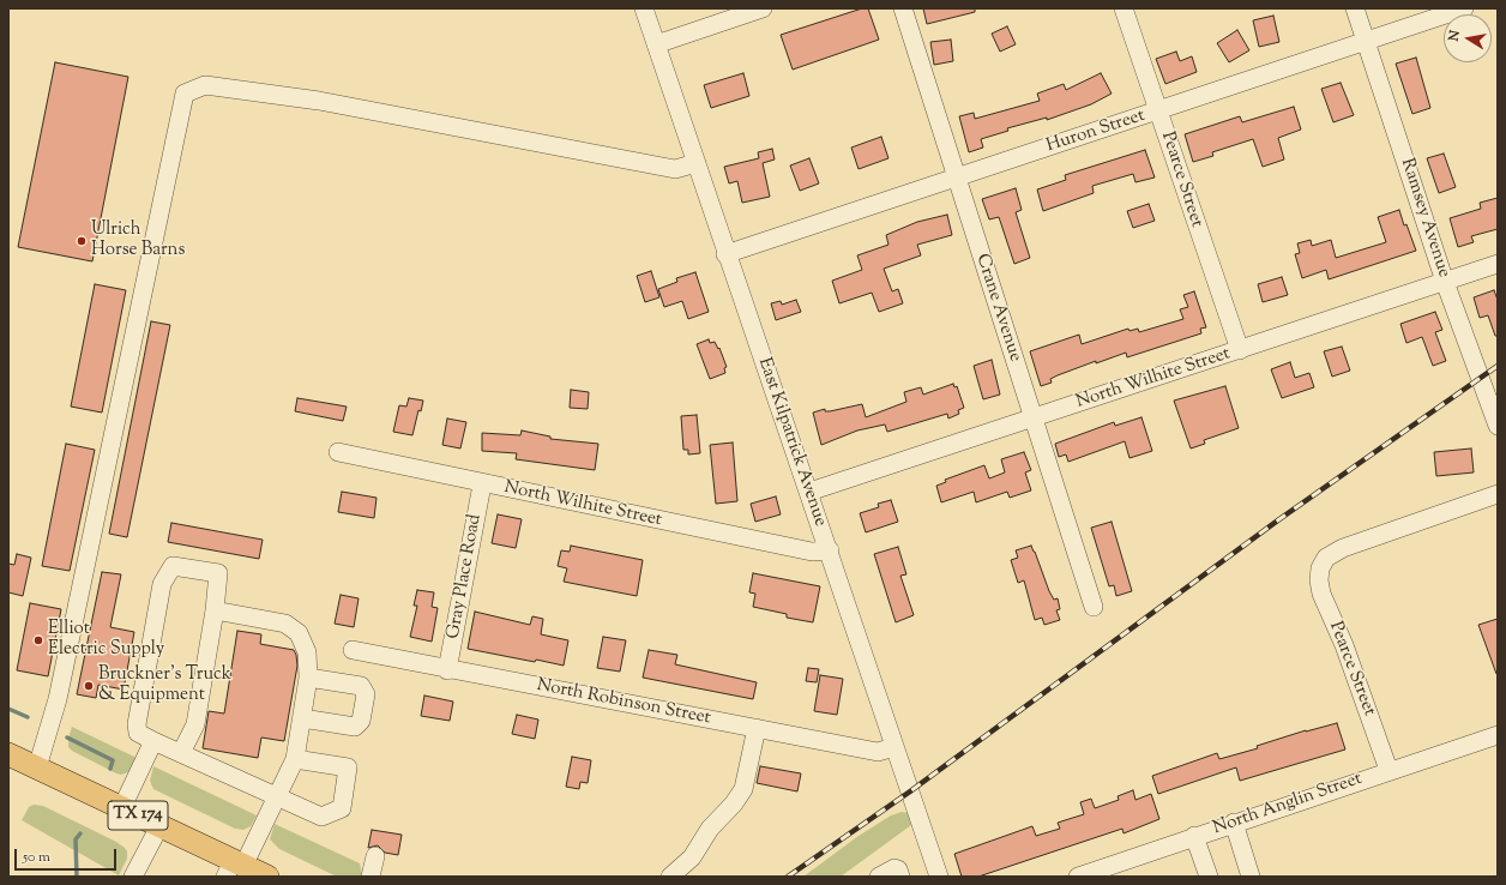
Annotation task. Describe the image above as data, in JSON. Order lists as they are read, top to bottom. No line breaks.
{"streets":{"main road":["TX 174"],"street":["Huron Street","Pearce Street","Ramsey Avenue","Crane Avenue","North Wilhite Street","East Kilpatrick Avenue","Gray Place Road","North Robinson Street","North Anglin Street"]},"crossings":[["Huron Street","Pearce Street"],["Huron Street","Ramsey Avenue"],["Huron Street","Crane Avenue"],["Huron Street","East Kilpatrick Avenue"],["Pearce Street","North Wilhite Street"],["Pearce Street","North Anglin Street"],["Ramsey Avenue","North Wilhite Street"],["Crane Avenue","North Wilhite Street"],["North Wilhite Street","East Kilpatrick Avenue"],["North Wilhite Street","Gray Place Road"],["East Kilpatrick Avenue","North Robinson Street"],["Gray Place Road","North Robinson Street"]],"places":["Ulrich Horse Barns","Elliot Electric Supply","Bruckner's Truck & Equipment"],"scale_bar":"50 m","north":"left"}
